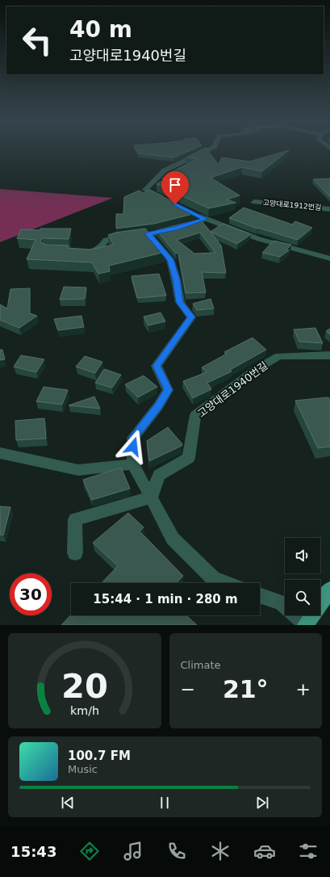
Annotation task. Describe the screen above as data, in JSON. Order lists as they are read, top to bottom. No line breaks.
{"streets":{"street":["고양대로1912번길","고양대로1940번길"]},"page":{"turn":["40 m","고양대로1940번길"],"limit":"30","trip":"15:44 · 1 min · 280 m","tile":"Climate","heat":["−","21°","+"],"song":["100.7 FM","Music"],"tabs":"15:43","gauge":["20","km/h"]}}
